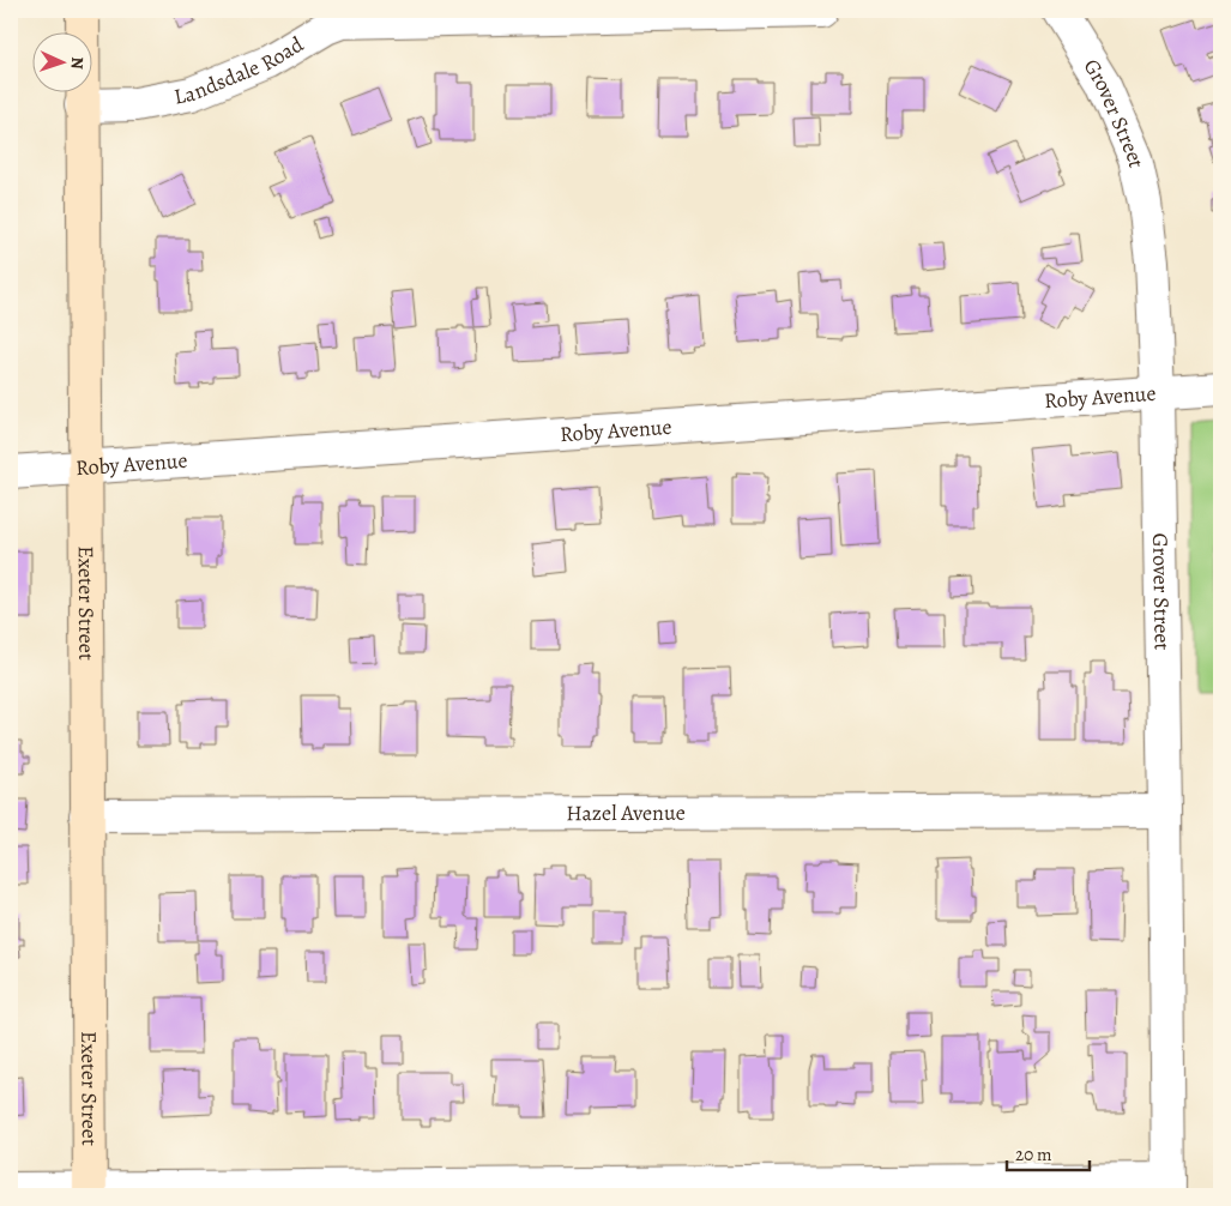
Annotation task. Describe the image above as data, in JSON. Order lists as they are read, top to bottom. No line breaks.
{"streets":{"street":["Landsdale Road","Grover Street","Roby Avenue","Exeter Street","Hazel Avenue"]},"crossings":[["Landsdale Road","Exeter Street"],["Grover Street","Roby Avenue"],["Grover Street","Hazel Avenue"],["Roby Avenue","Exeter Street"],["Exeter Street","Hazel Avenue"]],"scale_bar":"20 m","north":"right"}
